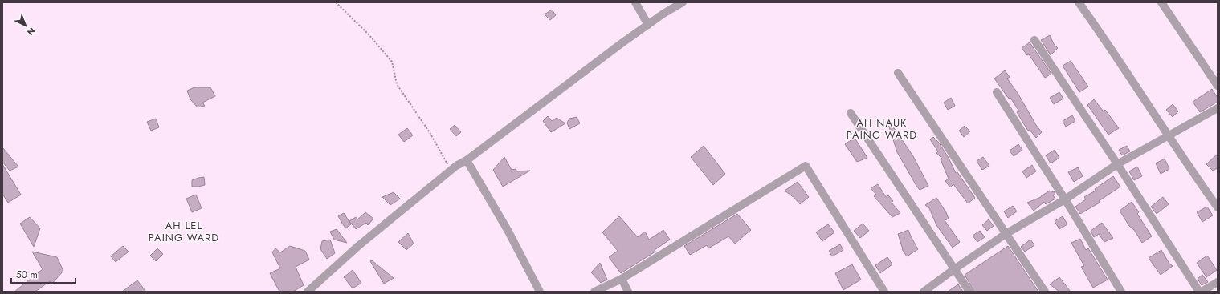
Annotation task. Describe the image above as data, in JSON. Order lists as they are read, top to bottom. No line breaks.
{"districts":["AH NAUK PAING WARD","AH LEL PAING WARD"],"scale_bar":"50 m","north":"bottom right"}
